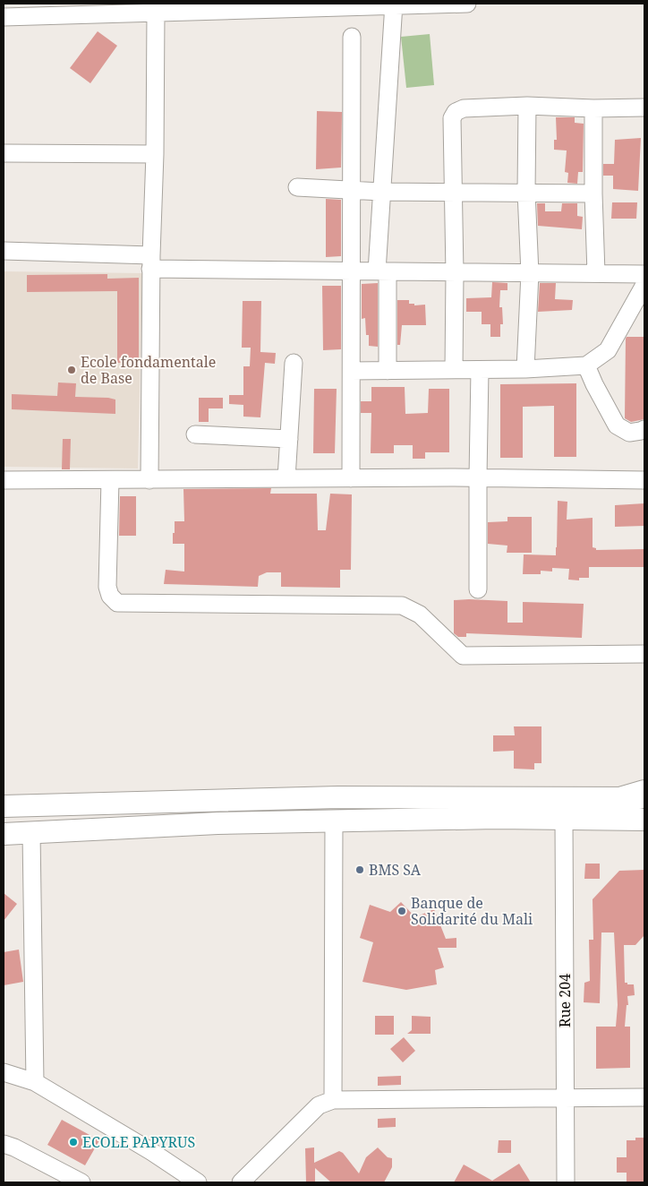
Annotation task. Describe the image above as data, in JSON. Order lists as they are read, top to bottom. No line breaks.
{"streets":{"street":["Rue 204"]},"places":["Ecole fondamentale de Base","BMS SA","Banque de Solidarité du Mali","ECOLE PAPYRUS"]}
